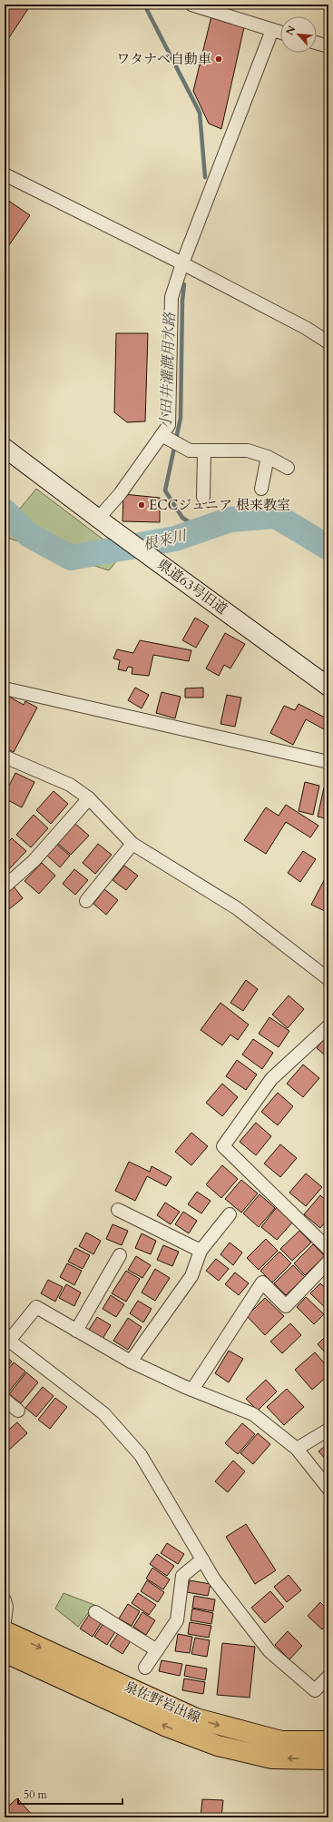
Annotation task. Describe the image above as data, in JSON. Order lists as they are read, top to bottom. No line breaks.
{"streets":{"main road":["泉佐野岩出線"],"street":["県道63号旧道"]},"water":["小田井灌漑用水路","根来川"],"places":["ワタナベ自動車","ECCジュニア 根来教室"],"scale_bar":"50 m","north":"top left"}
